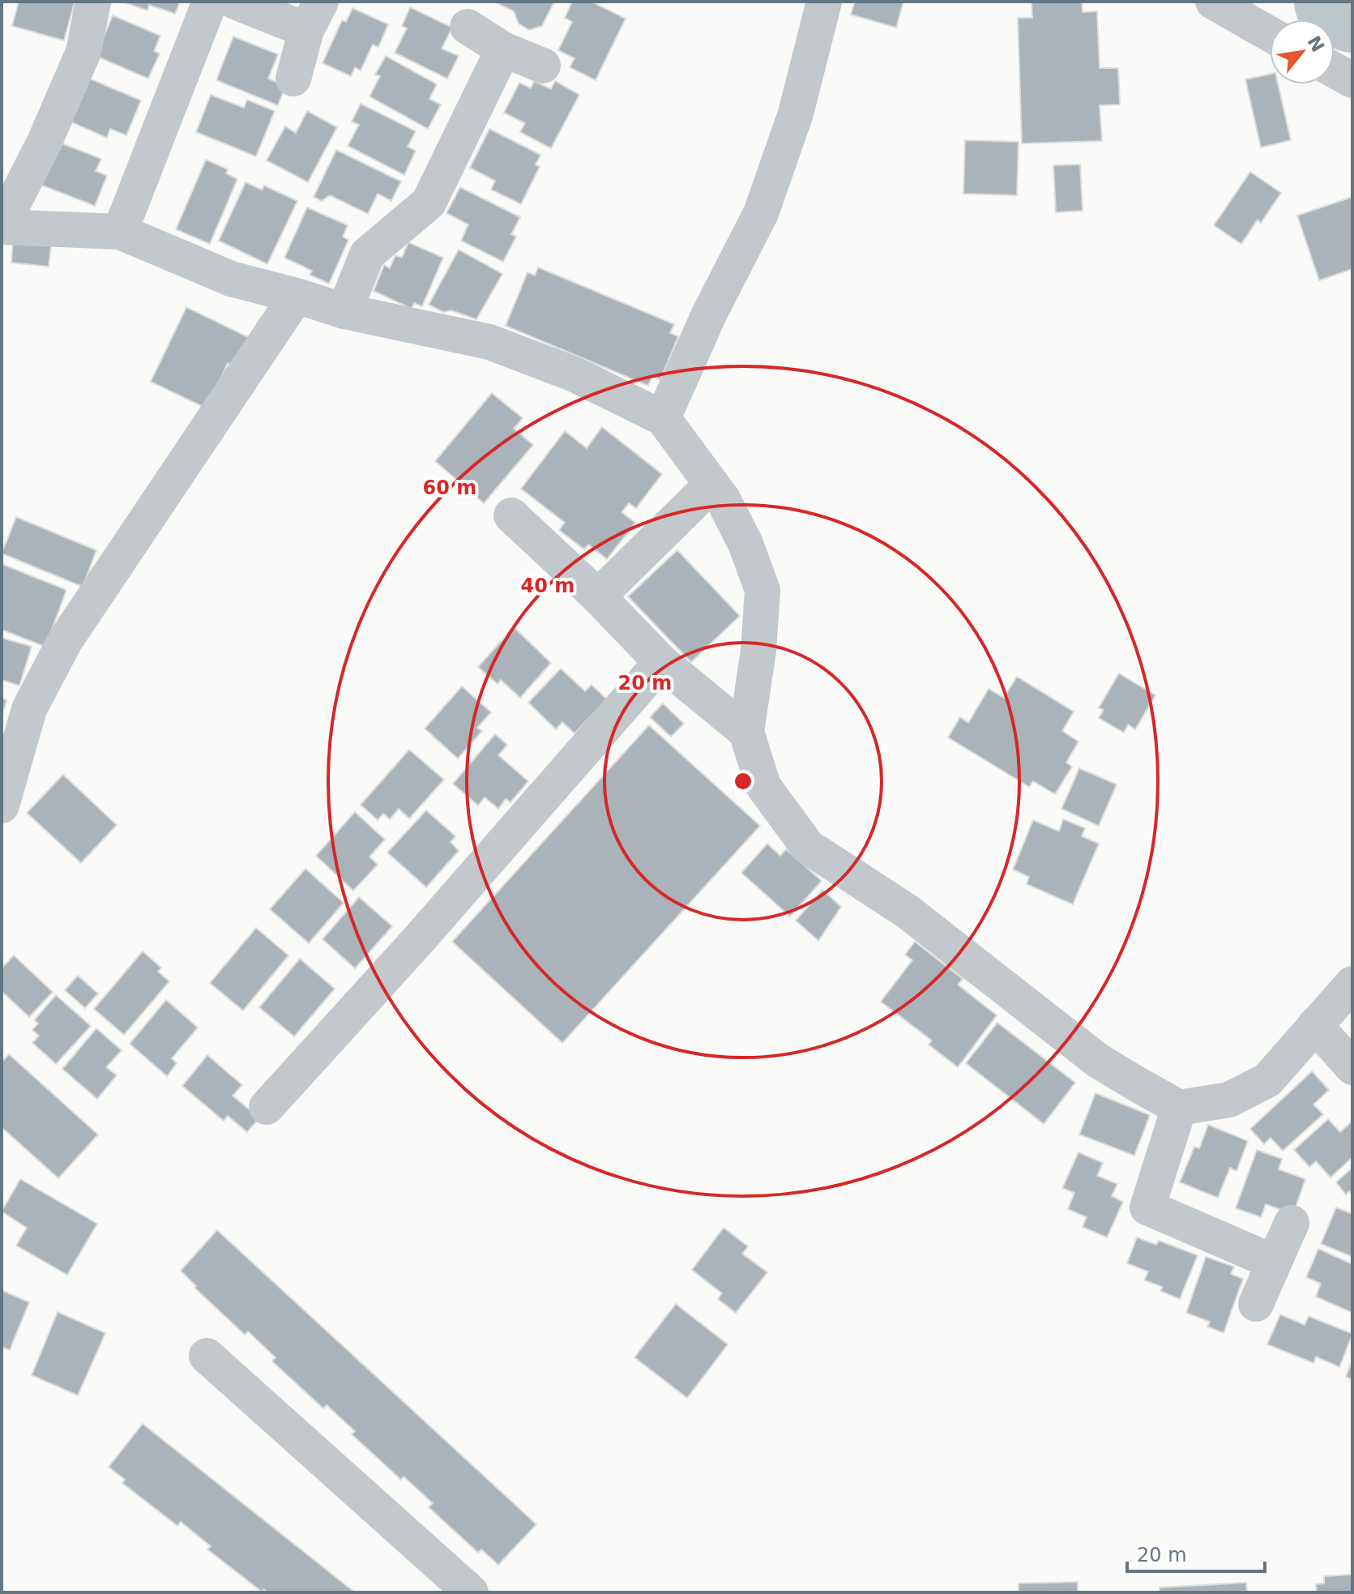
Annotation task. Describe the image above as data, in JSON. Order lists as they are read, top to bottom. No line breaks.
{"scale_bar":"20 m","north":"top right","rings":["60 m","40 m","20 m"]}
